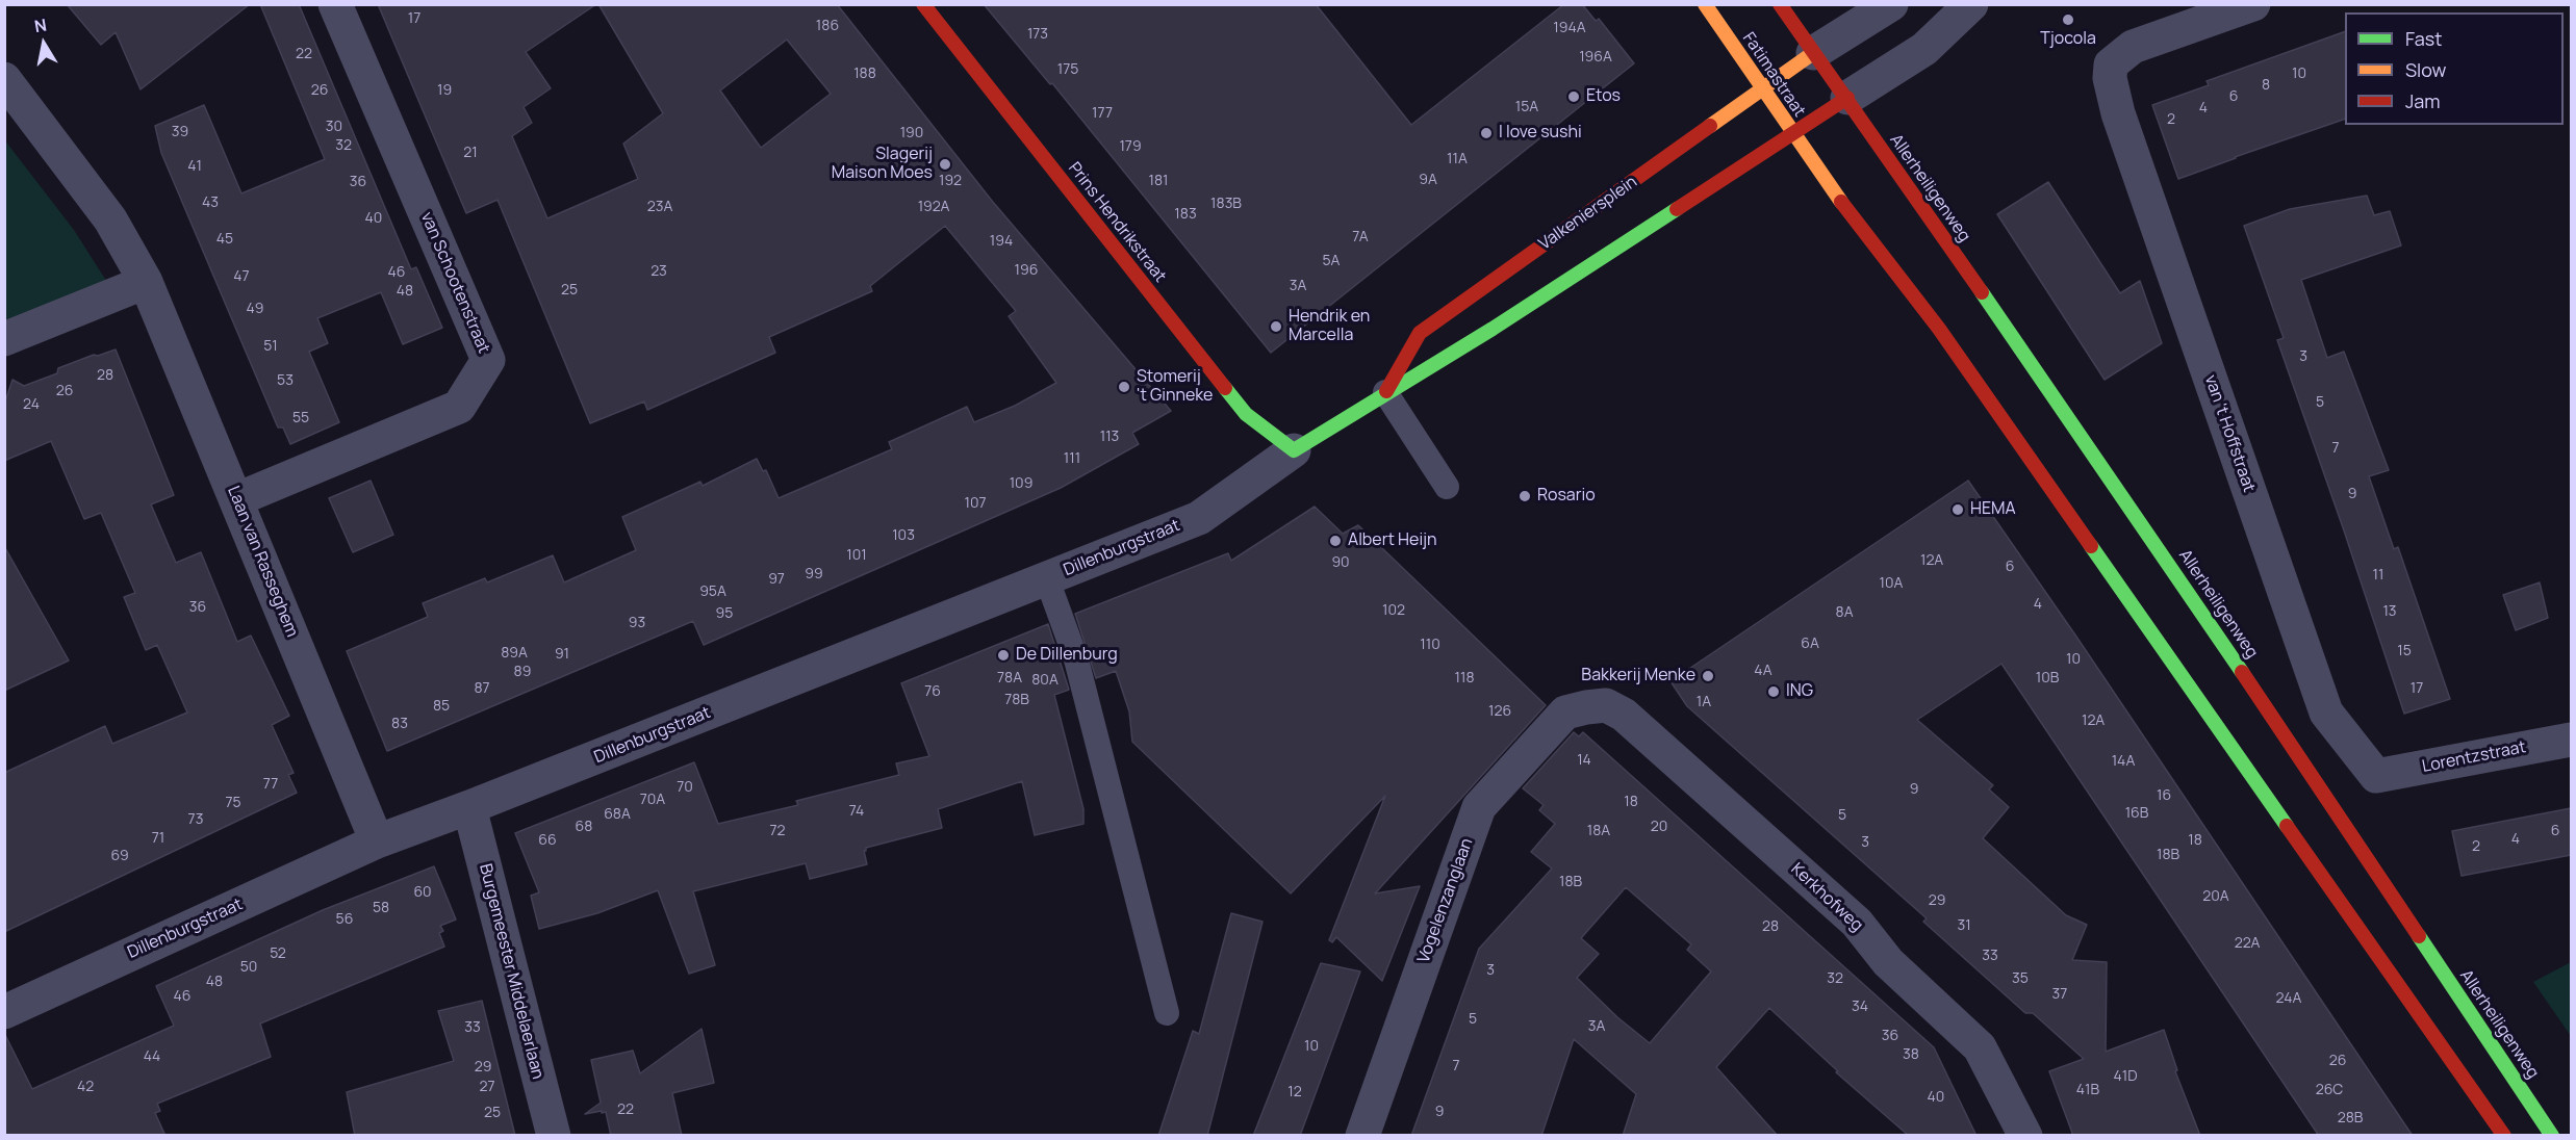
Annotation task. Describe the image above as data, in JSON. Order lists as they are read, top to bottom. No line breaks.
{"streets":{"main road":["Fatimastraat","Allerheiligenweg","Valkeniersplein","Prins Hendrikstraat"],"street":["van Schootenstraat","van 't Hoffstraat","Dillenburgstraat","Laan van Rasseghem","Lorentzstraat","Kerkhofweg","Vogelenzanglaan","Burgemeester Middelaerlaan"]},"crossings":[["Fatimastraat","Valkeniersplein"],["Allerheiligenweg","Valkeniersplein"],["Valkeniersplein","Prins Hendrikstraat"],["Valkeniersplein","Dillenburgstraat"],["Prins Hendrikstraat","Dillenburgstraat"],["van Schootenstraat","Laan van Rasseghem"],["van 't Hoffstraat","Lorentzstraat"],["Dillenburgstraat","Laan van Rasseghem"],["Dillenburgstraat","Burgemeester Middelaerlaan"],["Kerkhofweg","Vogelenzanglaan"]],"places":["Tjocola","Etos","I love sushi","Slagerij Maison Moes","Hendrik en Marcella","Stomerij 't Ginneke","Rosario","HEMA","Albert Heijn","De Dillenburg","Bakkerij Menke","ING"],"house_numbers":["17","186","194A","173","22","196A","175","188","10","8","26","19","6","15A","4","177","2","30","39","190","32","179","21","11A","41","9A","192","181","36","43","183B","23A","192A","183","40","7A","45","194","5A","196","23","46","47","3A","25","48","49","51","3","28","53","26","5","24","55","113","7","111","109","9","107","103","101","12A","90","6","99","11","97","10A","95A","4","36","102","13","8A","95","93","6A","110","15","89A","91","10","4A","89","78A","118","10B","80A","87","17","76","78B","1A","85","126","12A","83","14","14A","77","70","9","16","70A","18","75","74","16B","68A","5","73","68","20","72","18A","6","71","4","66","18","3","2","18B","69","18B","60","20A","29","58","56","31","28","22A","52","33","50","3","32","35","48","37","46","24A","34","5","3A","33","36","10","38","44","26","7","29","41D","42","27","41B","26C","12","40","22","9","25","28B"],"legend":["Fast","Slow","Jam"],"north":"top"}
